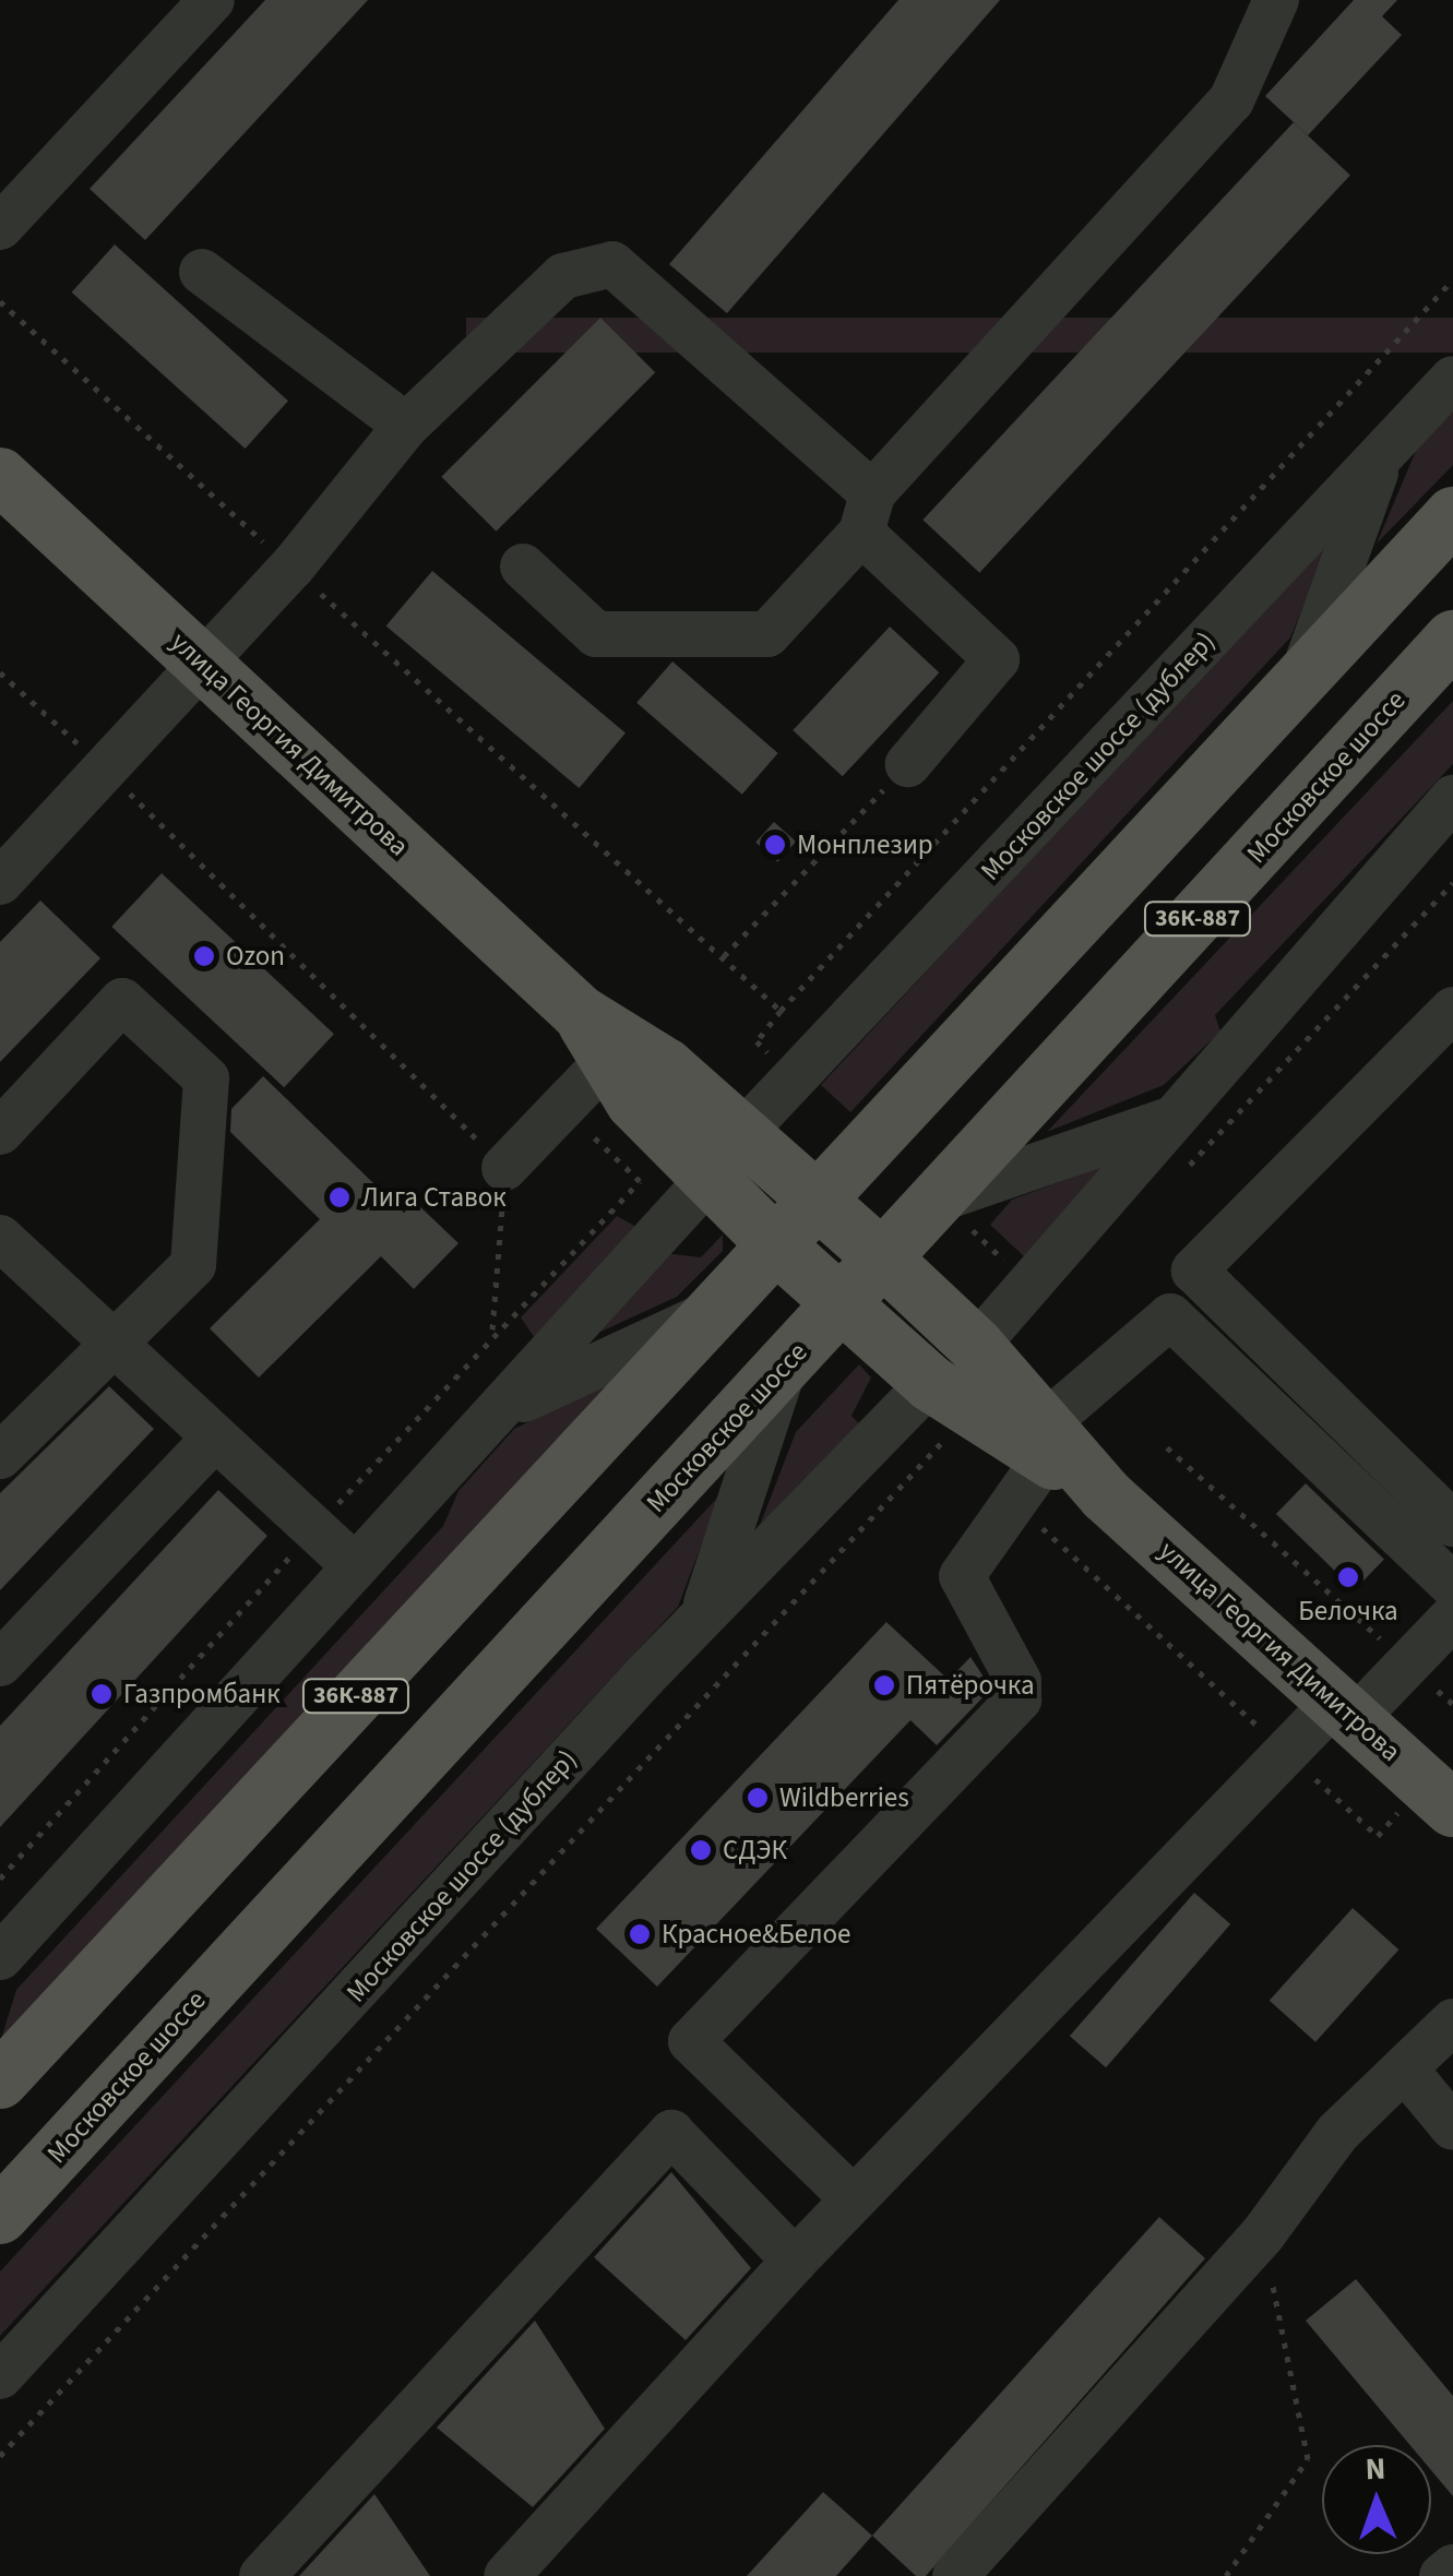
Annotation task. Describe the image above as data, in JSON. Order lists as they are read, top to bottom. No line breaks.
{"streets":{"main road":["улица Георгия Димитрова","Московское шоссе","36К-887"],"street":["Московское шоссе (дублер)"]},"crossings":[["улица Георгия Димитрова","Московское шоссе (дублер)"],["улица Георгия Димитрова","Московское шоссе"],["улица Георгия Димитрова","36К-887"]],"places":["Монплезир","Ozon","Лига Ставок","Белочка","Пятёрочка","Газпромбанк","Wildberries","СДЭК","Красное&Белое"],"north":"top"}
